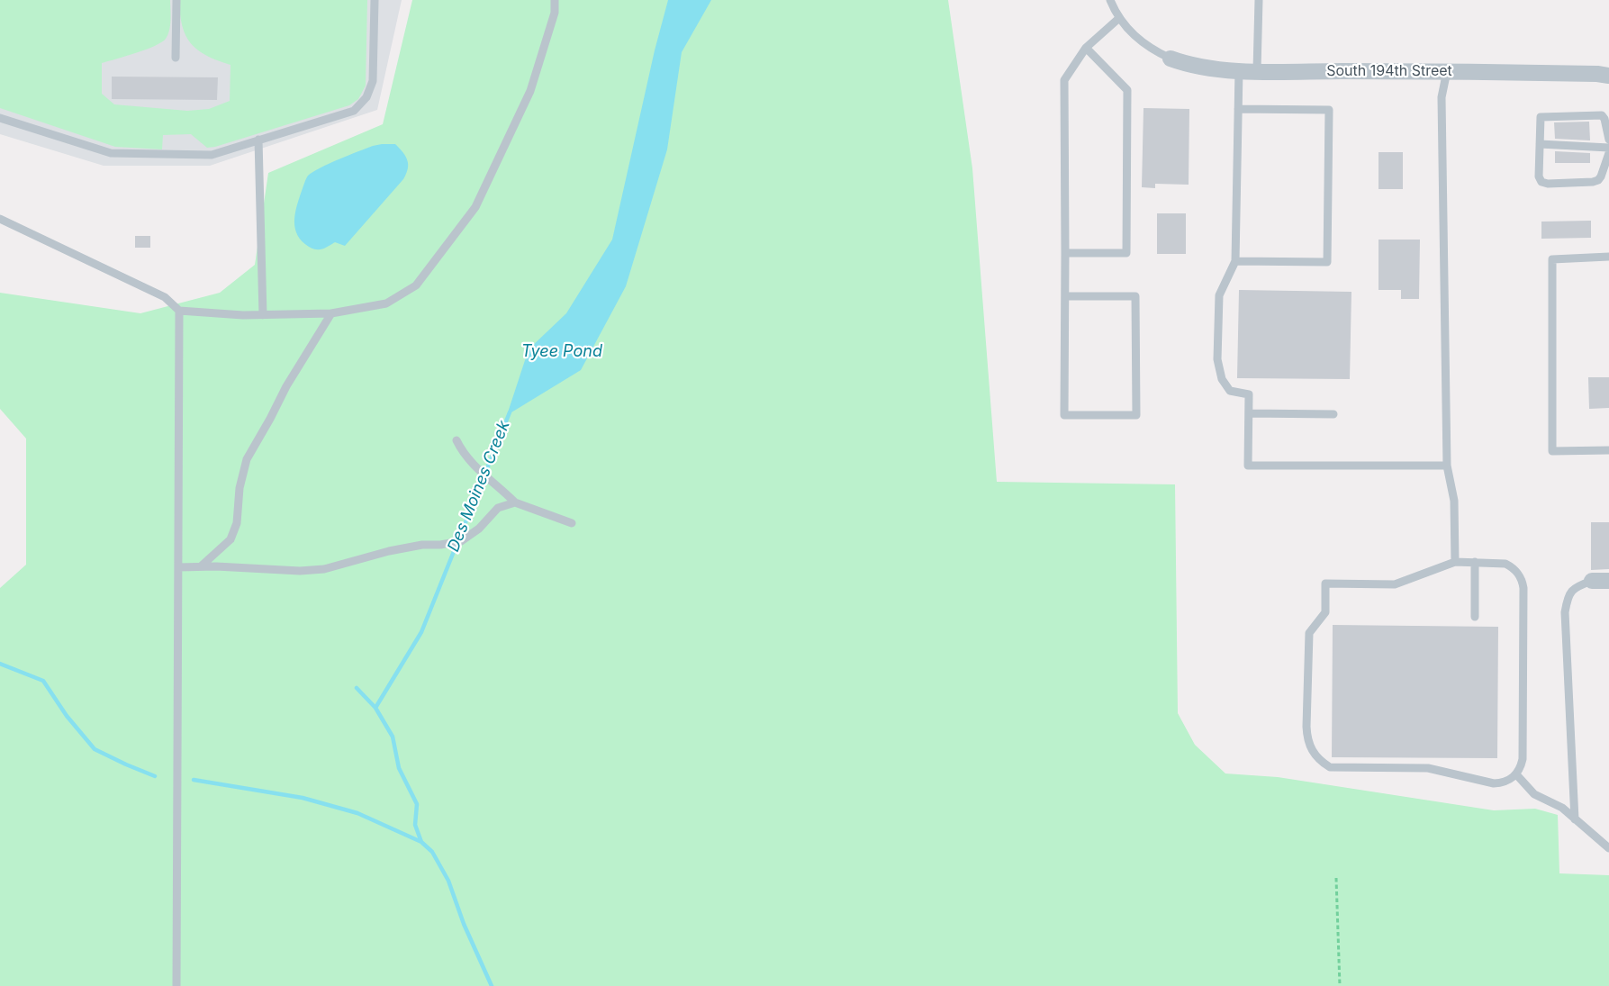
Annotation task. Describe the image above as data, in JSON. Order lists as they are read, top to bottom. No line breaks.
{"streets":{"street":["South 194th Street"]},"water":["Tyee Pond","Des Moines Creek"]}
